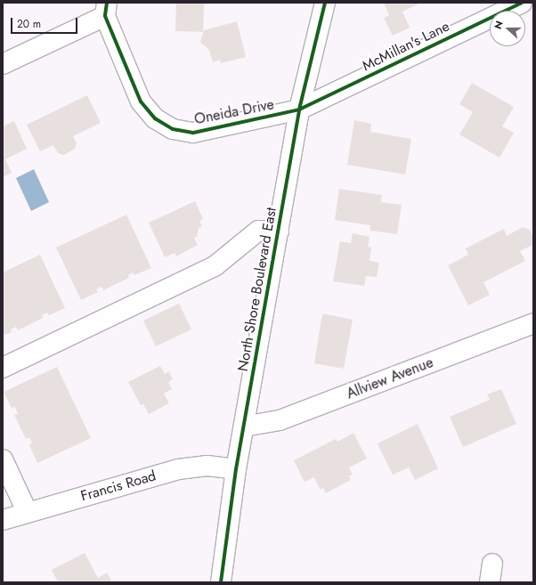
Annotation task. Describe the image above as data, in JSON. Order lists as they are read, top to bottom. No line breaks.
{"streets":{"street":["McMillan's Lane","Oneida Drive","North Shore Boulevard East","Allview Avenue","Francis Road"]},"crossings":[["McMillan's Lane","Oneida Drive"],["McMillan's Lane","North Shore Boulevard East"],["Oneida Drive","North Shore Boulevard East"],["North Shore Boulevard East","Allview Avenue"],["North Shore Boulevard East","Francis Road"]],"scale_bar":"20 m","north":"left"}
